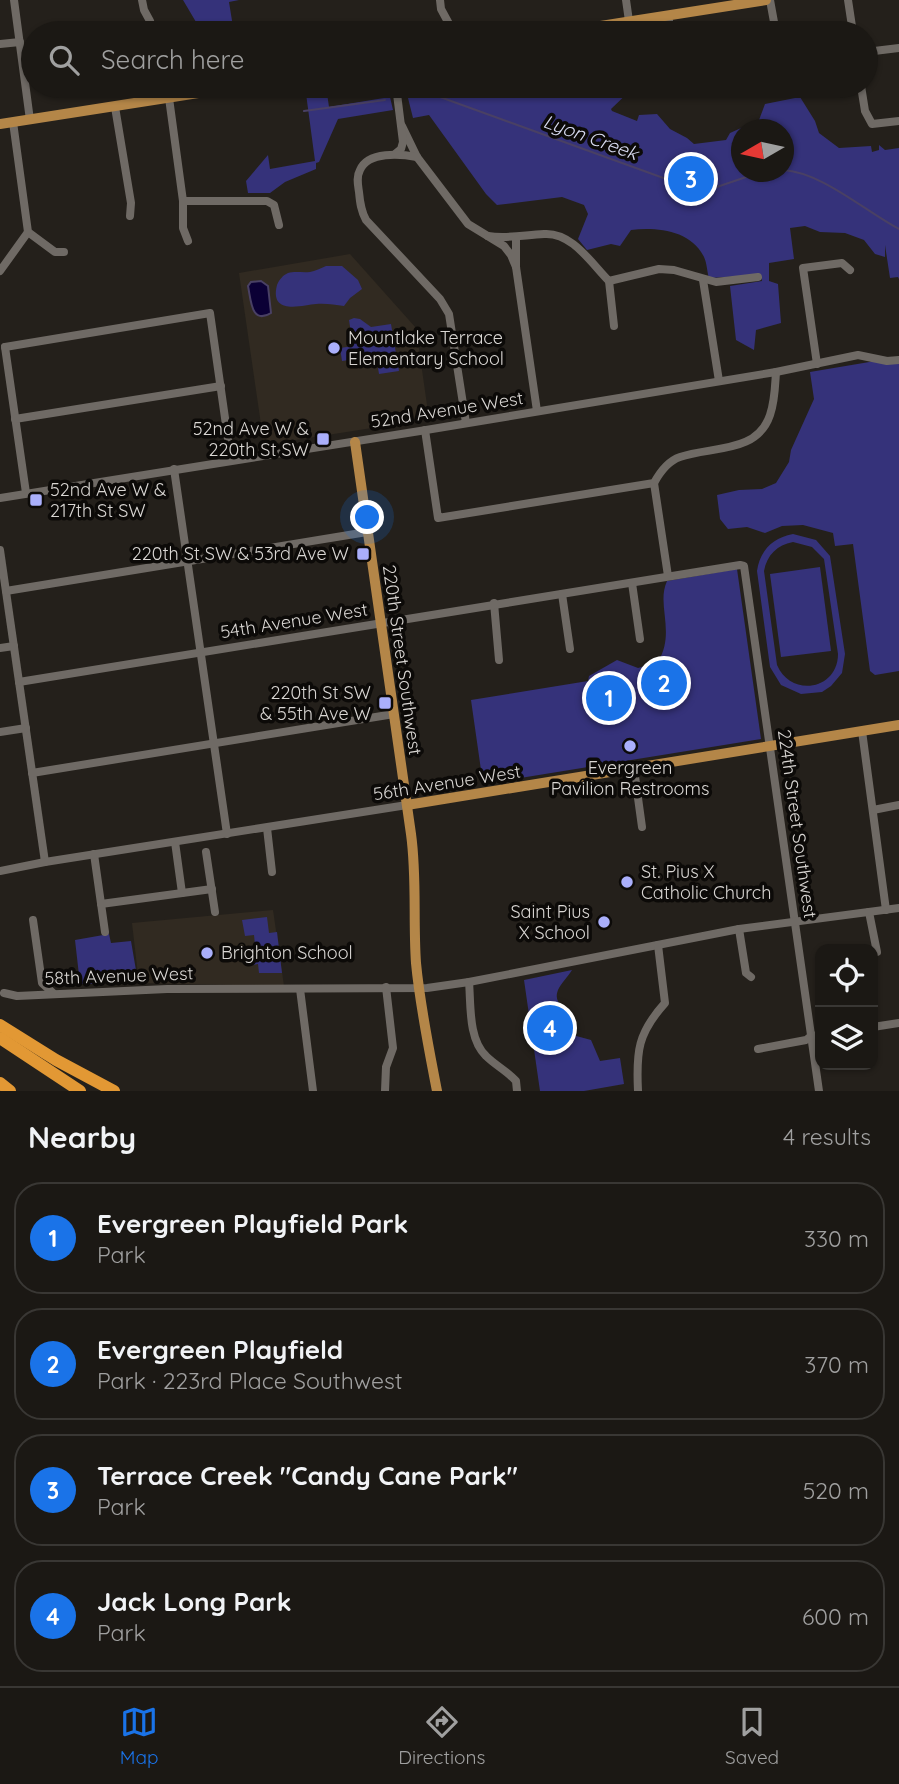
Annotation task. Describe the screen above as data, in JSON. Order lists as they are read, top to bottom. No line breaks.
{"streets":{"main road":["220th Street Southwest","56th Avenue West"],"street":["52nd Avenue West","54th Avenue West","224th Street Southwest","58th Avenue West"]},"crossings":[["52nd Avenue West","220th Street Southwest"],["54th Avenue West","220th Street Southwest"],["54th Avenue West","224th Street Southwest"],["220th Street Southwest","56th Avenue West"],["220th Street Southwest","58th Avenue West"],["56th Avenue West","224th Street Southwest"],["224th Street Southwest","58th Avenue West"]],"water":["Lyon Creek"],"places":{"other":["Mountlake Terrace Elementary School","Evergreen Pavilion Restrooms","St. Pius X Catholic Church","Saint Pius X School","Brighton School"],"transit":["52nd Ave W & 220th St SW","52nd Ave W & 217th St SW","220th St SW & 53rd Ave W","220th St SW & 55th Ave W"]},"north":"left","page":{"search":"Search here","pins":["3","2","1","4"],"heading":["Nearby","4 results"],"list":[{"mark":"1","name":"Evergreen Playfield Park","note":"Park","value":"330 m"},{"mark":"2","name":"Evergreen Playfield","note":"Park · 223rd Place Southwest","value":"370 m"},{"mark":"3","name":"Terrace Creek \"Candy Cane Park\"","note":"Park","value":"520 m"},{"mark":"4","name":"Jack Long Park","note":"Park","value":"600 m"}],"nav":["Map","Directions","Saved"]}}
